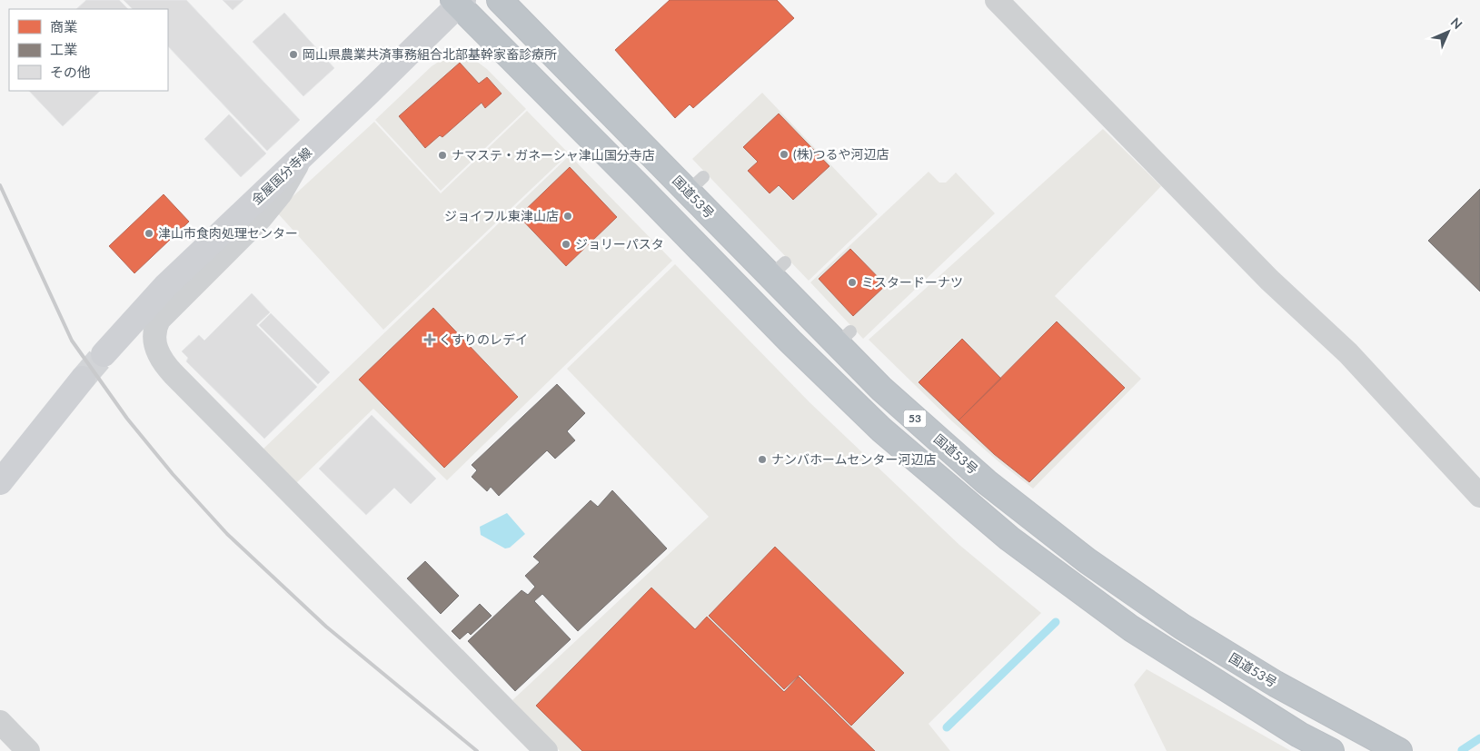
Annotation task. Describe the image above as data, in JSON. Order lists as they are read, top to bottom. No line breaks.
{"streets":{"highway":["国道53号","53"],"main road":["金屋国分寺線"]},"crossings":[["金屋国分寺線","53"]],"places":{"other":["岡山県農業共済事務組合北部基幹家畜診療所","(株)つるや河辺店","ナマステ・ガネーシャ津山国分寺店","ジョイフル東津山店","津山市食肉処理センター","ジョリーパスタ","ミスタードーナツ","ナンバホームセンター河辺店"],"health":["くすりのレデイ"]},"legend":["商業","工業","その他"],"north":"top right"}
